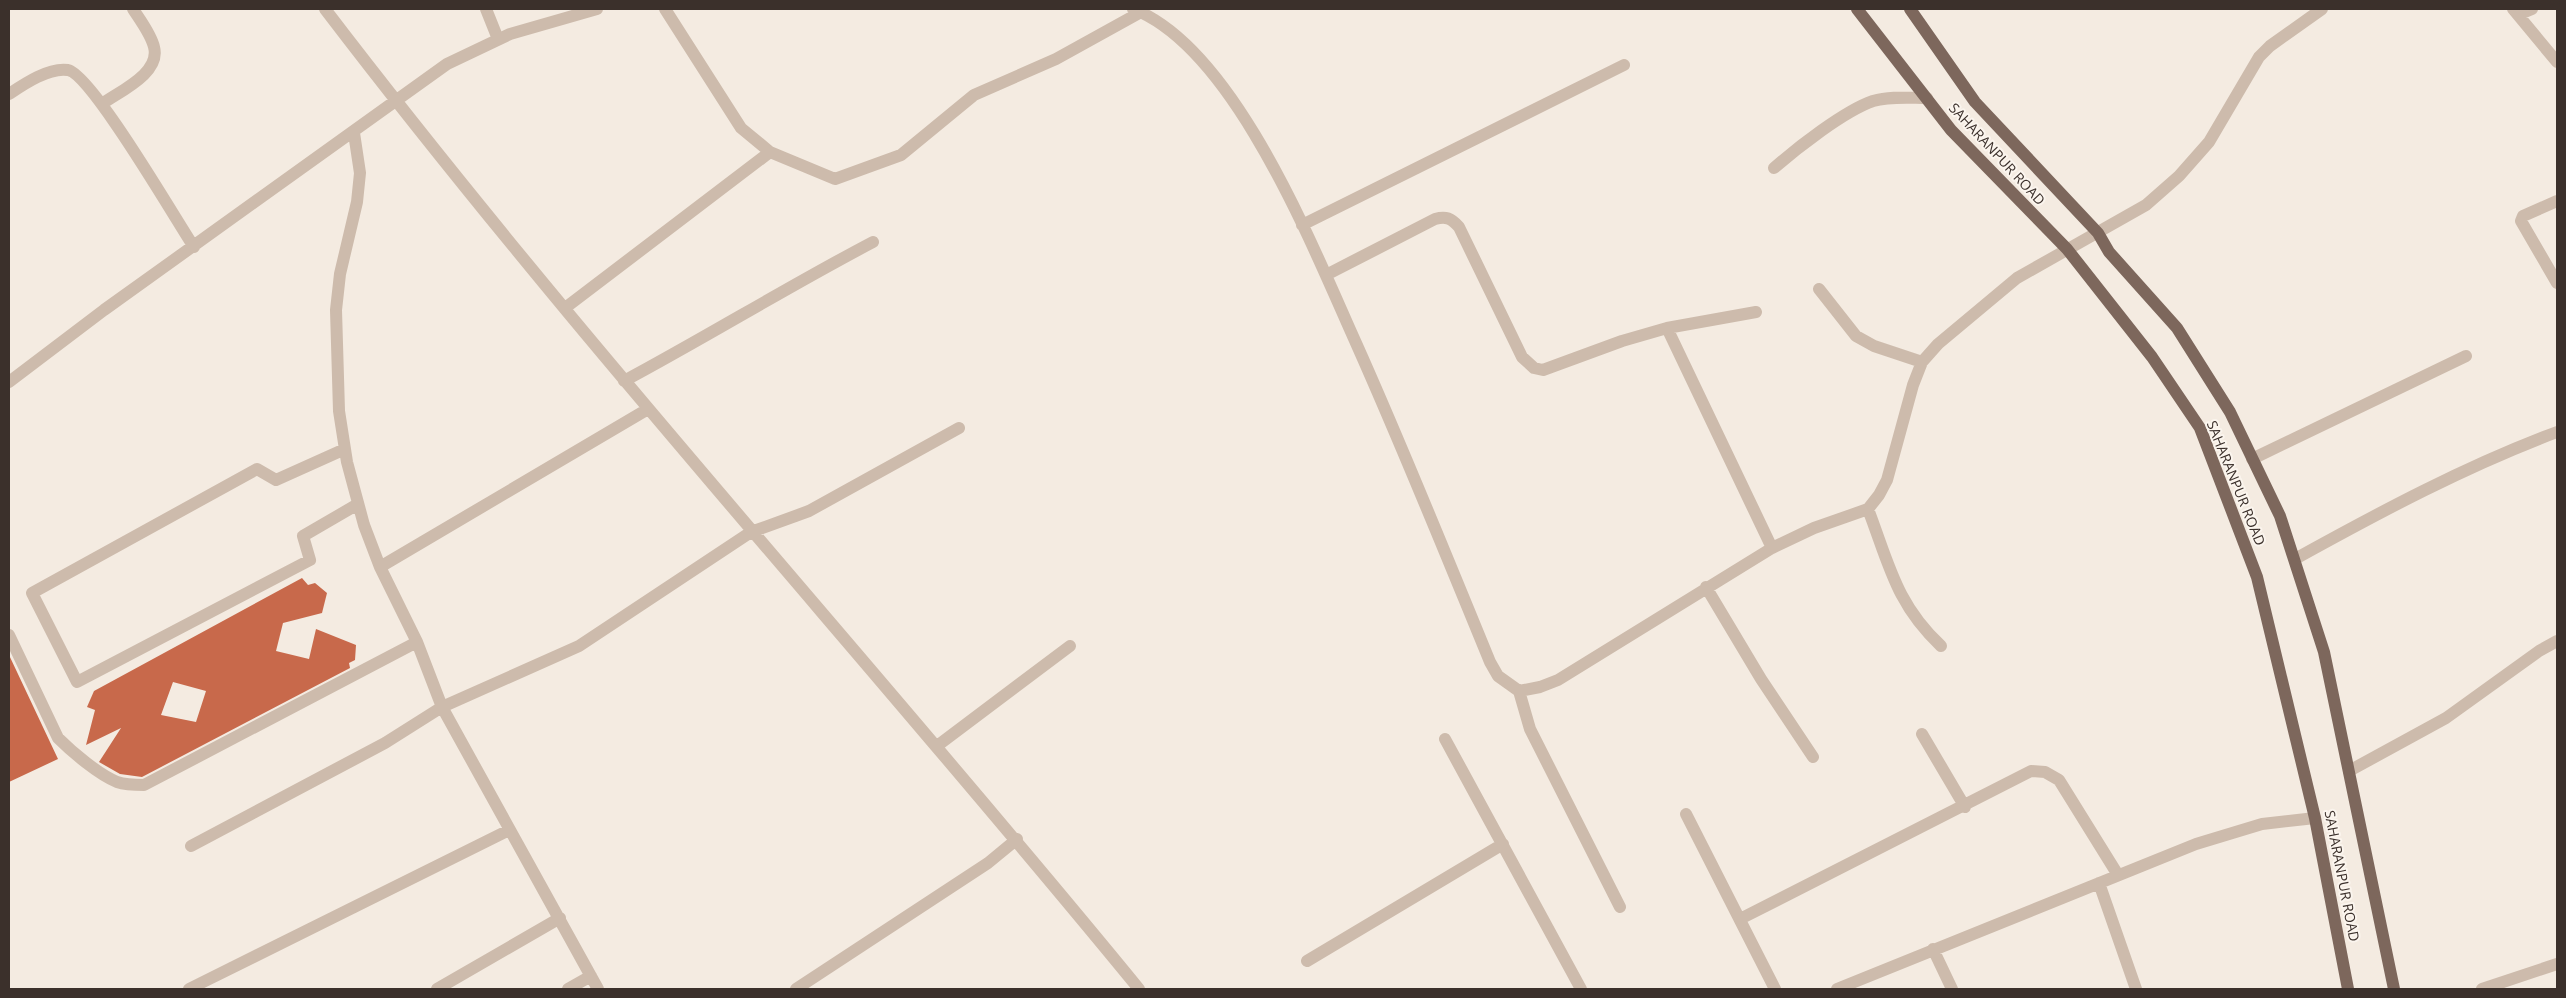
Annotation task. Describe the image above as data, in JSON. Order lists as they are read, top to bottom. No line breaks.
{"streets":{"main road":["SAHARANPUR ROAD"]}}
